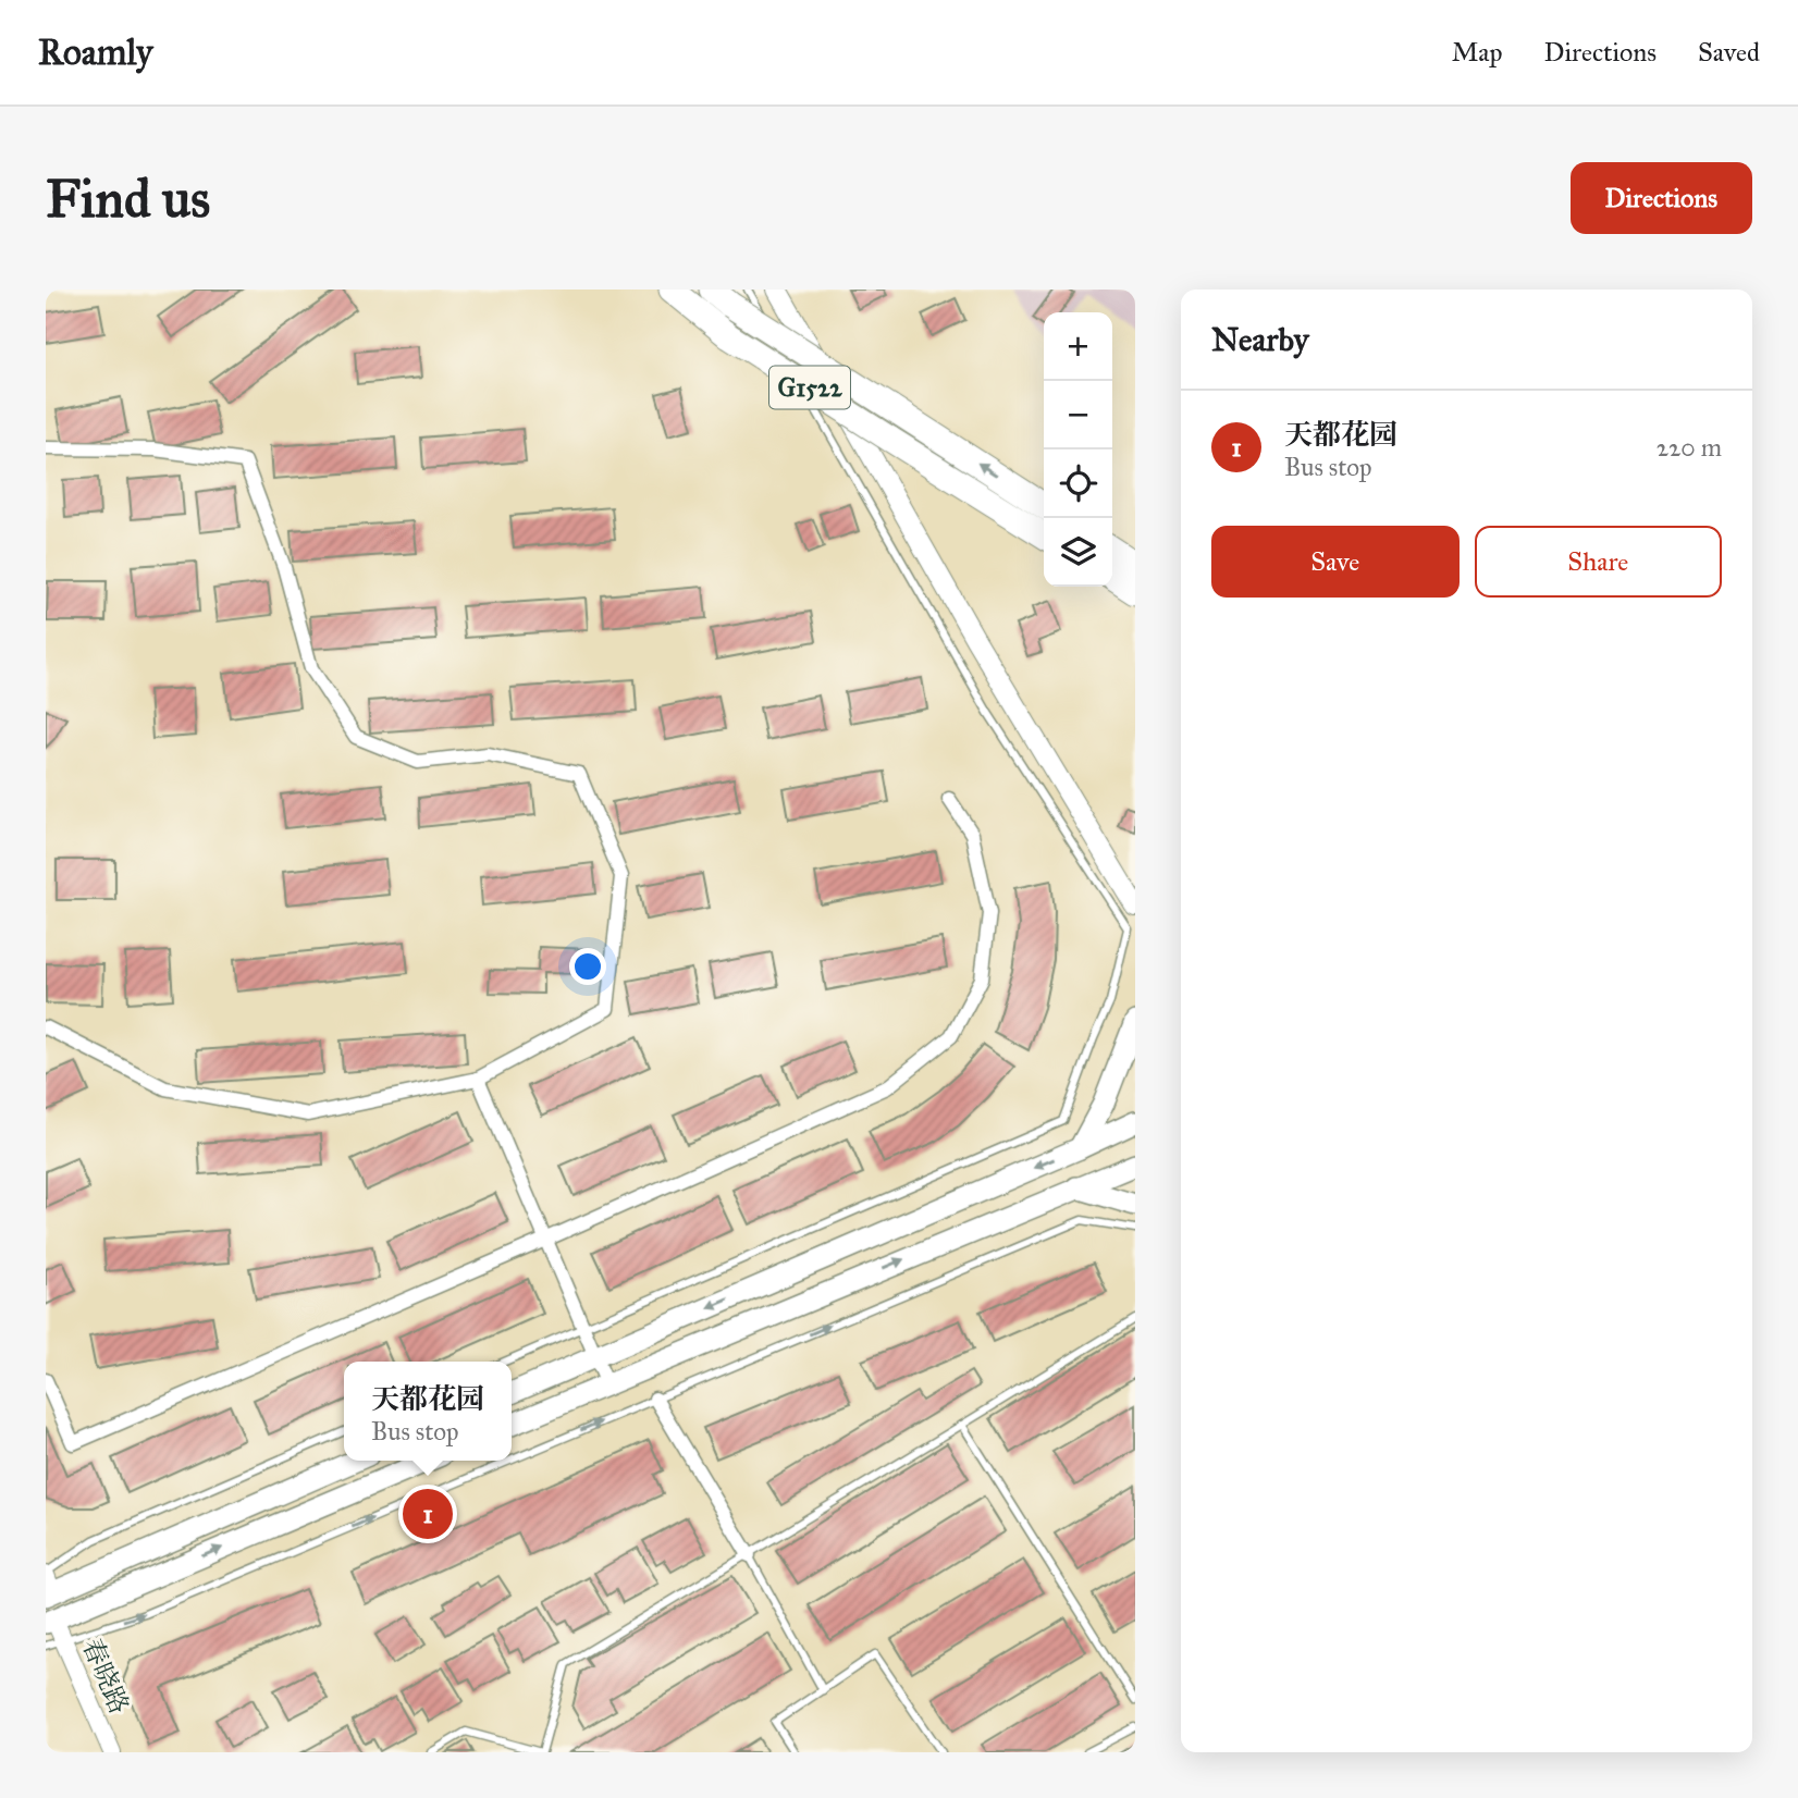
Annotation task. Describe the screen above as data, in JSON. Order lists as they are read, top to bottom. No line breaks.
{"streets":{"highway":["G1522"],"street":["春晓路"]},"page":{"header":"Roamly","nav":["Map","Directions","Saved"],"buttons":["Directions",["Save","Share"]],"title":"Find us","heading":"Nearby","map_buttons":["+","−"],"list":[{"mark":"1","name":"天都花园","note":"Bus stop","value":"220 m"}],"popup":["天都花园","Bus stop"],"pins":"1"}}
